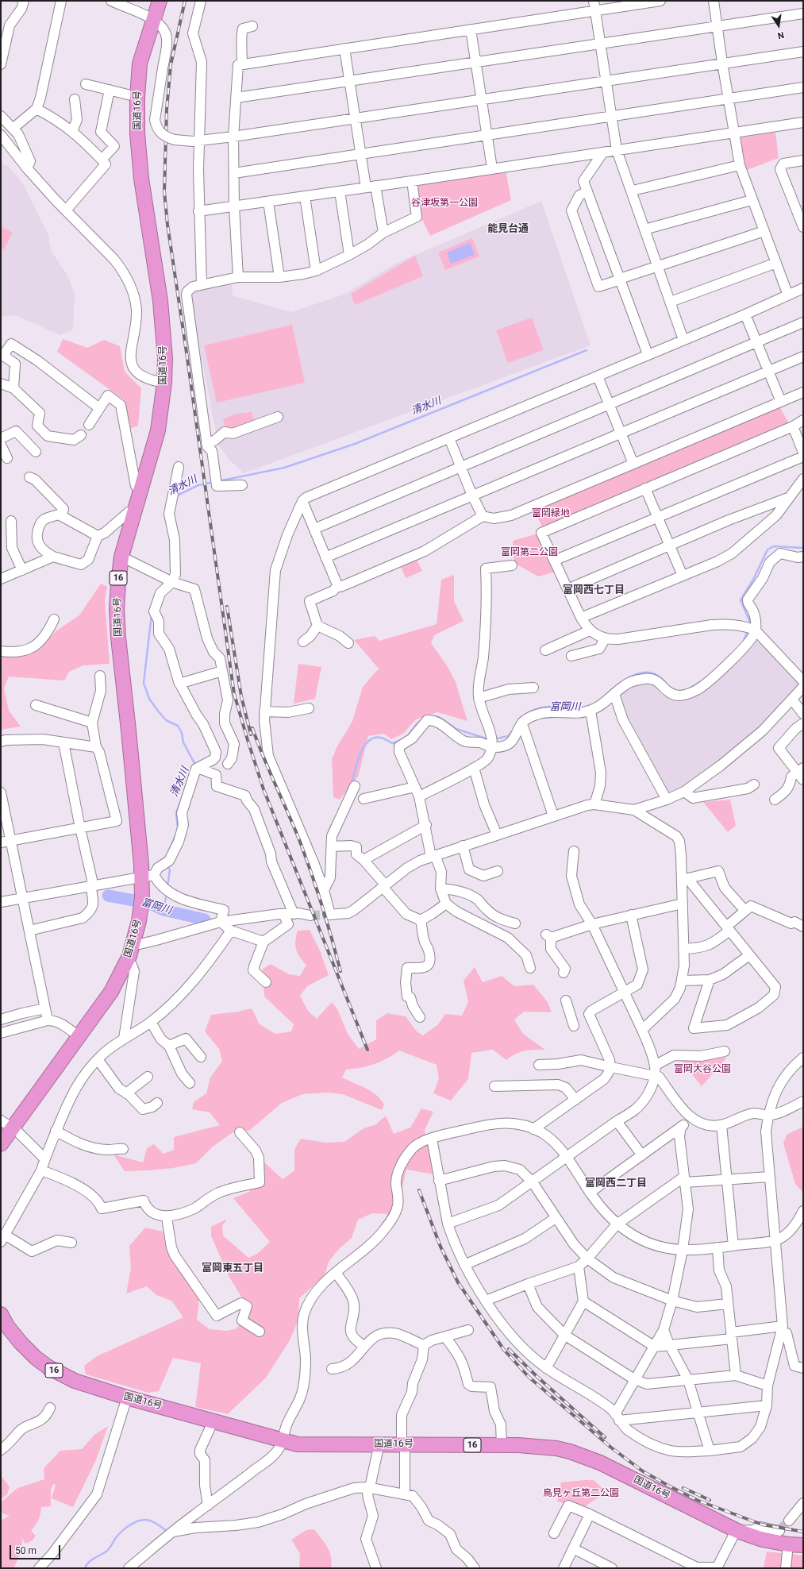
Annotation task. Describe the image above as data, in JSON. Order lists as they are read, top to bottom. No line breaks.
{"streets":{"highway":["国道16号","16"]},"districts":["能見台通","富岡西七丁目","富岡西二丁目","富岡東五丁目"],"water":["清水川","富岡川"],"parks":["谷津坂第一公園","富岡緑地","富岡第二公園","富岡大谷公園","鳥見ヶ丘第二公園"],"scale_bar":"50 m","north":"bottom"}
